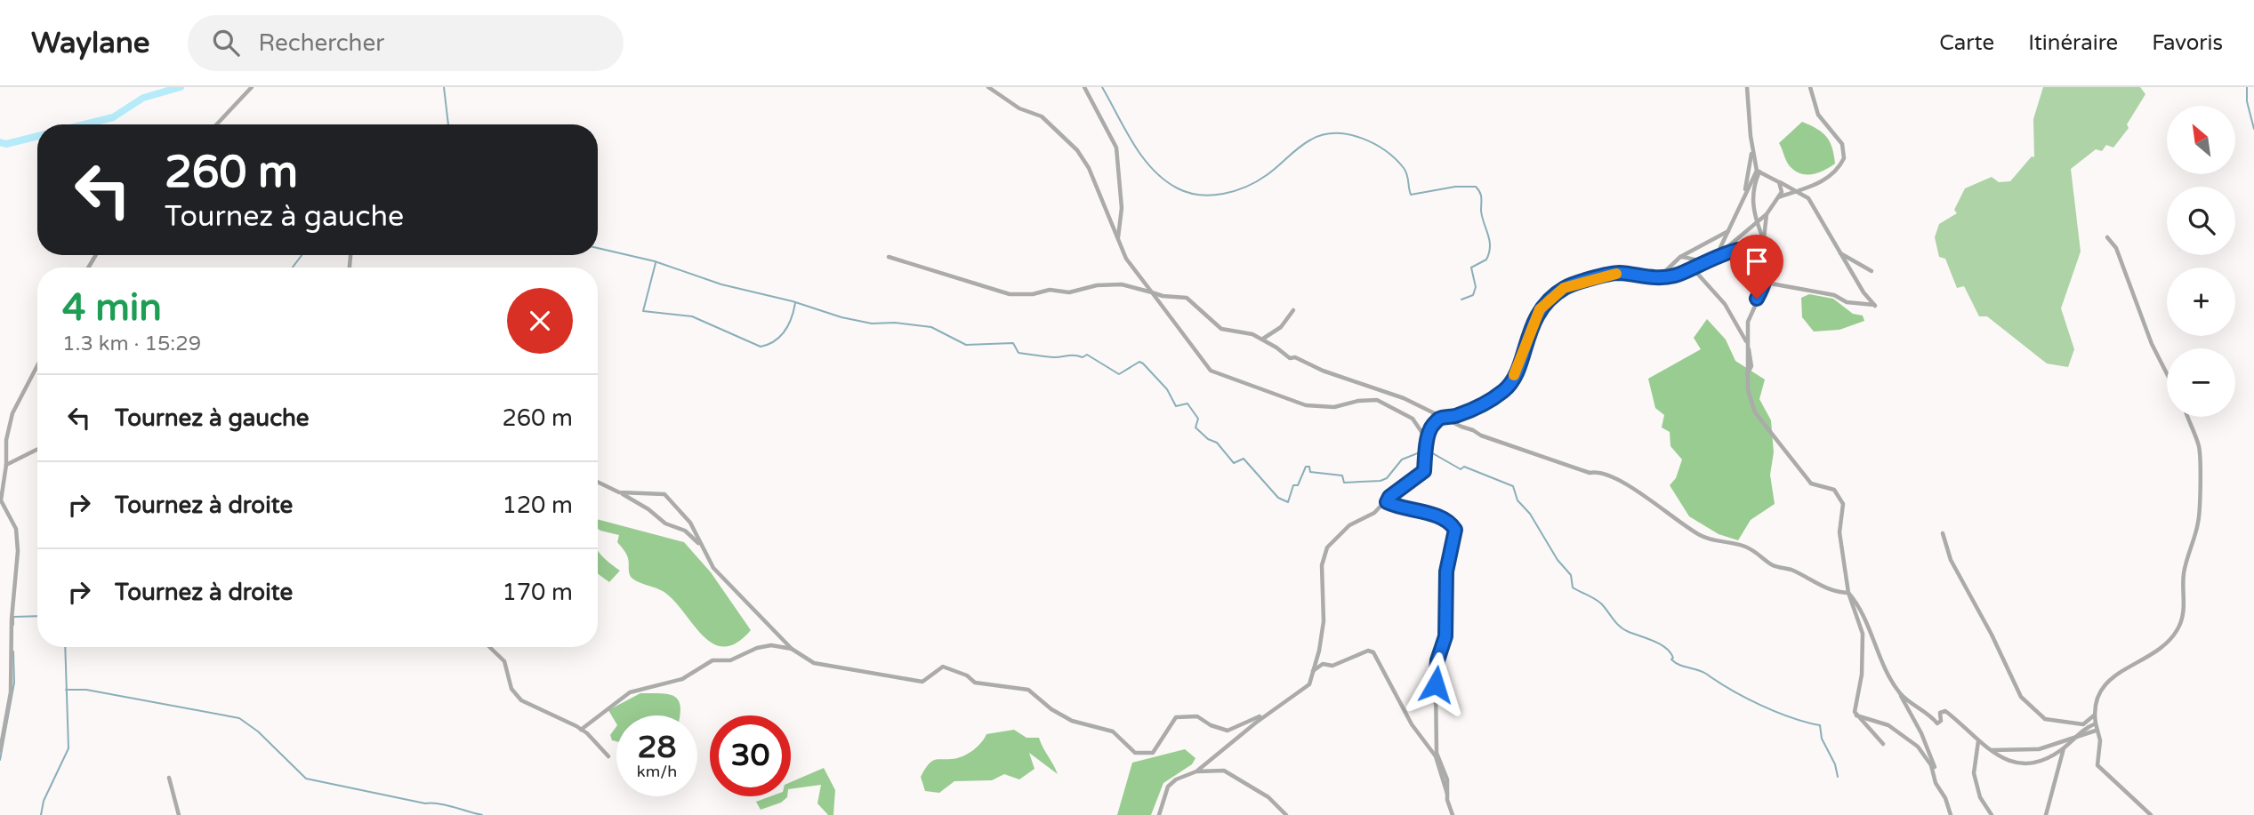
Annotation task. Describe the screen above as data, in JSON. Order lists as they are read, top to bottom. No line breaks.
{"north":"top left","page":{"header":"Waylane","search":"Rechercher","nav":["Carte","Itinéraire","Favoris"],"map_buttons":["+","−"],"turn":["260 m","Tournez à gauche"],"heading":["4 min","1.3 km · 15:29"],"list":[{"name":"Tournez à gauche","value":"260 m"},{"name":"Tournez à droite","value":"120 m"},{"name":"Tournez à droite","value":"170 m"}],"speed":"28 km/h","limit":"30"}}
